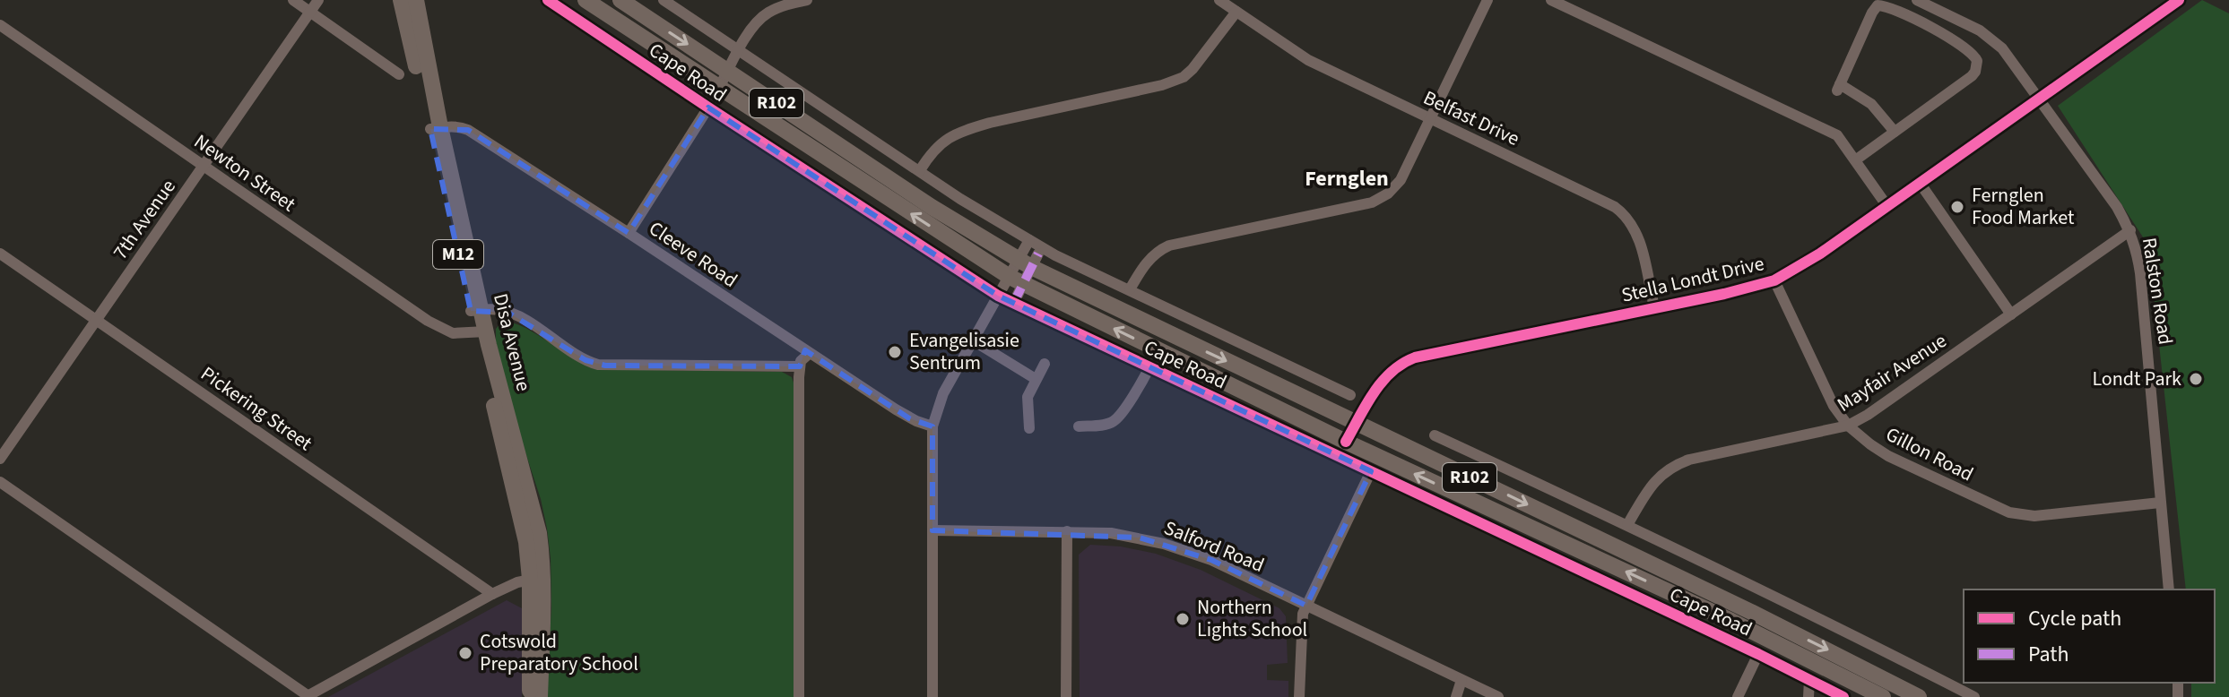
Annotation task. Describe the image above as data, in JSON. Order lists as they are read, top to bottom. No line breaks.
{"streets":{"main road":["Cape Road","R102","M12","Disa Avenue"],"street":["Belfast Drive","Newton Street","7th Avenue","Cleeve Road","Stella Londt Drive","Ralston Road","Mayfair Avenue","Pickering Street","Gillon Road","Salford Road"]},"crossings":[["Cape Road","Stella Londt Drive"],["Cape Road","Mayfair Avenue"],["Belfast Drive","Stella Londt Drive"],["Newton Street","7th Avenue"],["Newton Street","Disa Avenue"],["7th Avenue","Pickering Street"],["Cleeve Road","Disa Avenue"],["Stella Londt Drive","Ralston Road"],["Stella Londt Drive","Gillon Road"],["Ralston Road","Mayfair Avenue"],["Ralston Road","Gillon Road"],["Mayfair Avenue","Gillon Road"]],"districts":["Fernglen"],"places":["Fernglen Food Market","Evangelisasie Sentrum","Londt Park","Northern Lights School","Cotswold Preparatory School"],"legend":["Cycle path","Path"]}
